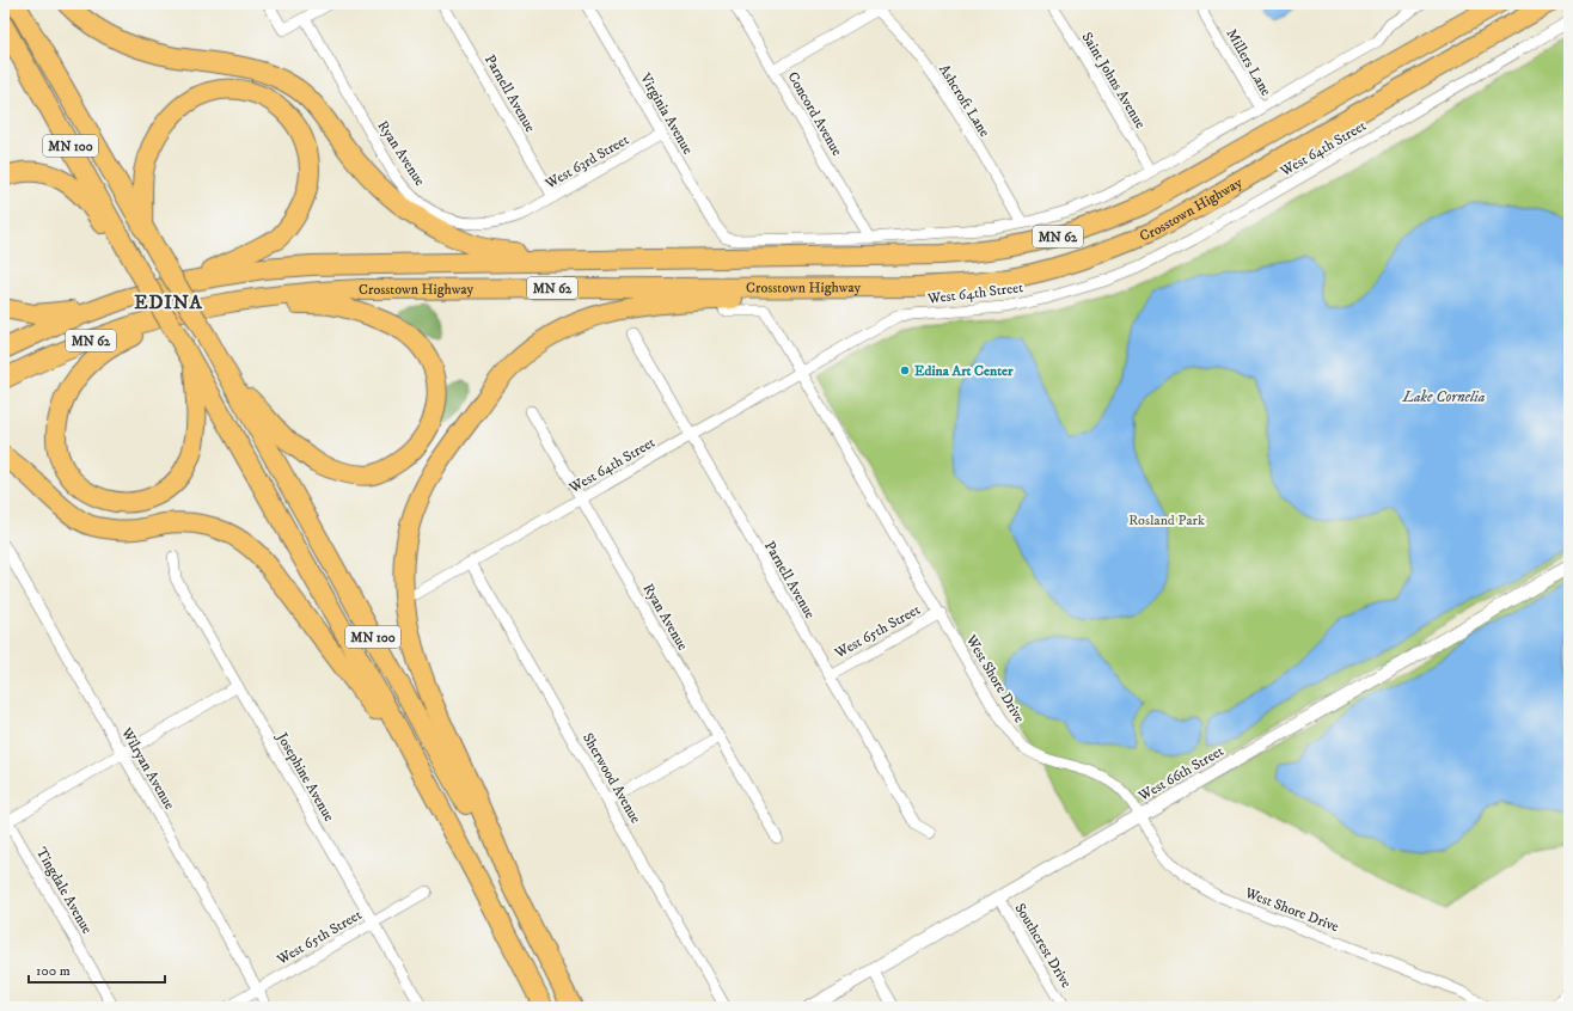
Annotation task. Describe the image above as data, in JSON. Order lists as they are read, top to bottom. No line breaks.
{"streets":{"highway":["MN 100","Crosstown Highway","MN 62"],"street":["Millers Lane","Saint Johns Avenue","Parnell Avenue","Ashcroft Lane","Virginia Avenue","Concord Avenue","West 64th Street","Ryan Avenue","West 63rd Street","West 65th Street","West Shore Drive","Wilryan Avenue","West 66th Street","Josephine Avenue","Sherwood Avenue","Tingdale Avenue","Southcrest Drive"]},"crossings":[["Parnell Avenue","West 64th Street"],["Parnell Avenue","West 63rd Street"],["Parnell Avenue","West 65th Street"],["Virginia Avenue","Concord Avenue"],["Virginia Avenue","West 63rd Street"],["West 64th Street","Ryan Avenue"],["West 64th Street","West Shore Drive"],["West 64th Street","Sherwood Avenue"],["Ryan Avenue","West 63rd Street"],["West 65th Street","West Shore Drive"],["West 65th Street","Wilryan Avenue"],["West 65th Street","Josephine Avenue"],["West Shore Drive","West 66th Street"],["West 66th Street","Southcrest Drive"]],"districts":["EDINA"],"water":["Lake Cornelia"],"parks":["Rosland Park"],"places":["Edina Art Center"],"scale_bar":"100 m"}
